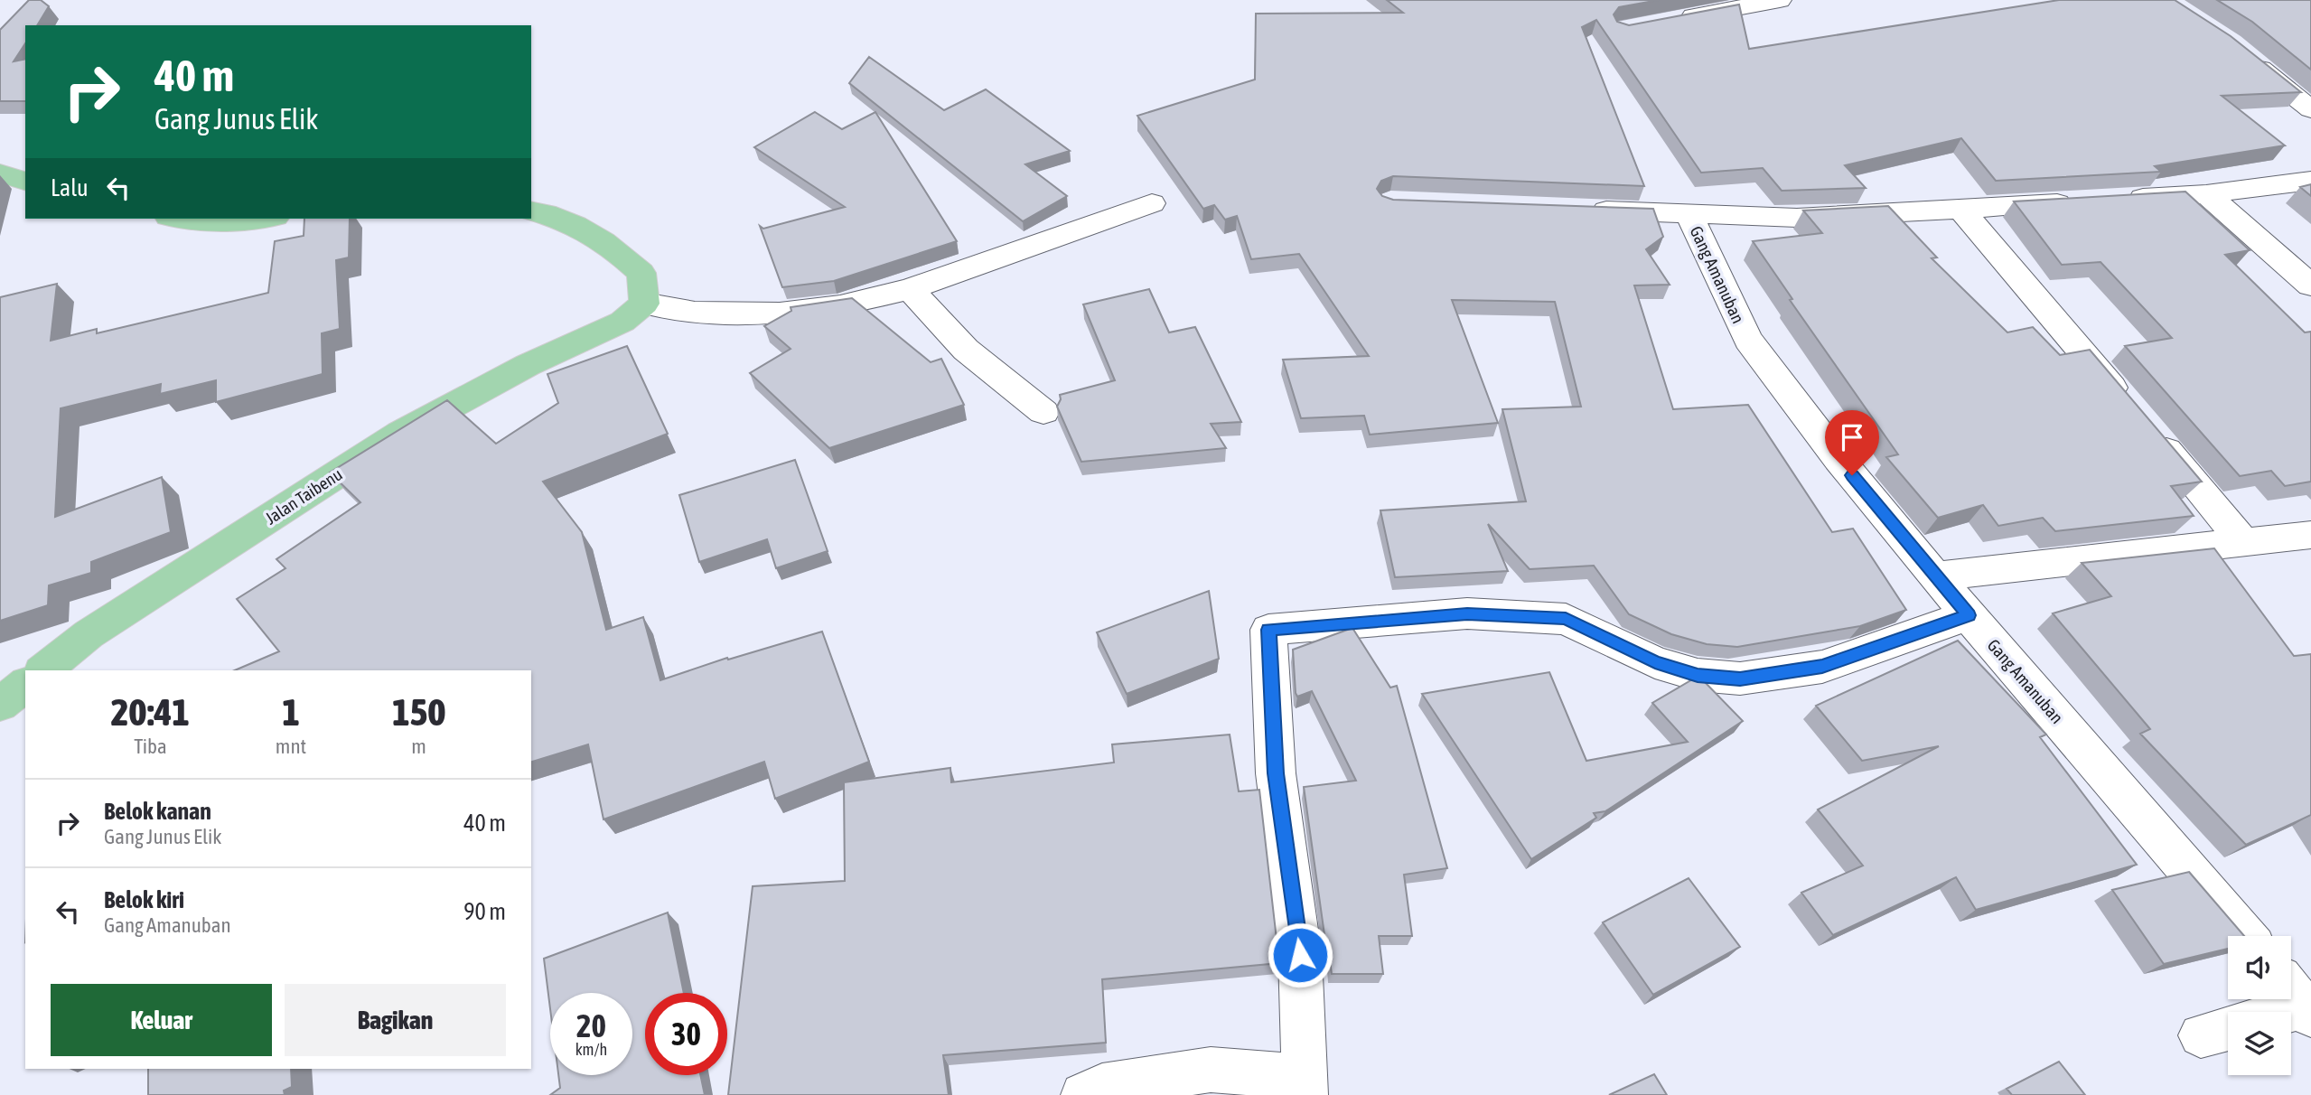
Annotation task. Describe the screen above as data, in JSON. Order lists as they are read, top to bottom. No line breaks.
{"streets":{"main road":["Jalan Taibenu"],"street":["Gang Amanuban"]},"page":{"turn":["40 m","Gang Junus Elik"],"then":"Lalu","eta":["20:41","Tiba","1","mnt","150","m"],"list":[{"name":"Belok kanan","note":"Gang Junus Elik","value":"40 m"},{"name":"Belok kiri","note":"Gang Amanuban","value":"90 m"}],"buttons":["Keluar","Bagikan"],"speed":"20 km/h","limit":"30"}}
